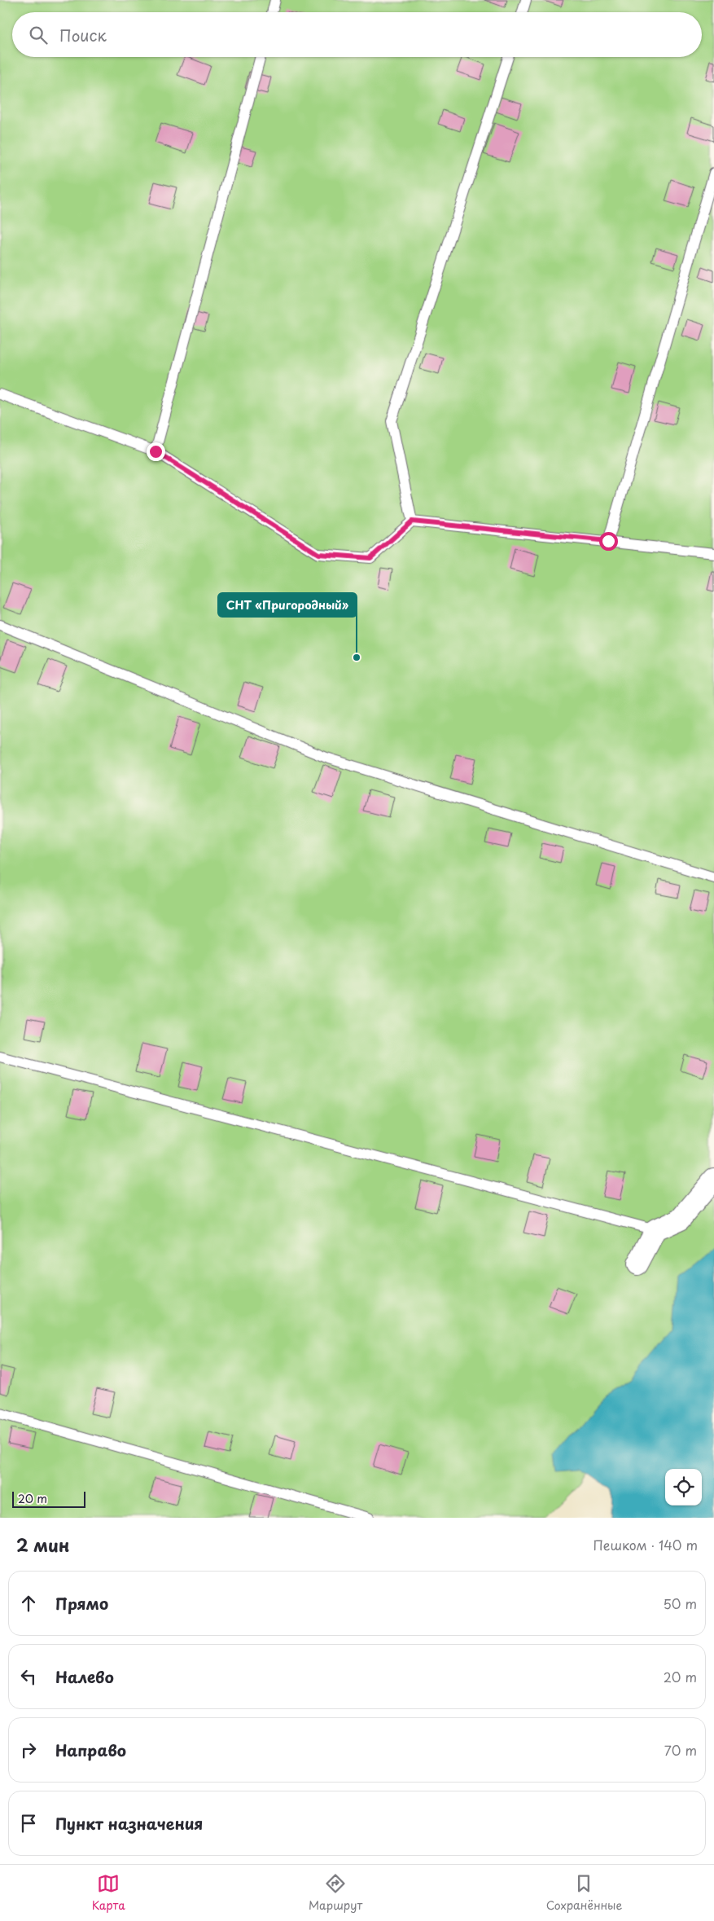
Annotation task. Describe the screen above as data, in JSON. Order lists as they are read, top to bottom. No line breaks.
{"places":["СНТ «Пригородный»"],"scale_bar":"20 m","page":{"search":"Поиск","scale":"20 m","heading":["2 мин","Пешком · 140 m"],"list":[["Прямо","50 m"],["Налево","20 m"],["Направо","70 m"],"Пункт назначения"],"nav":["Карта","Маршрут","Сохранённые"]}}
